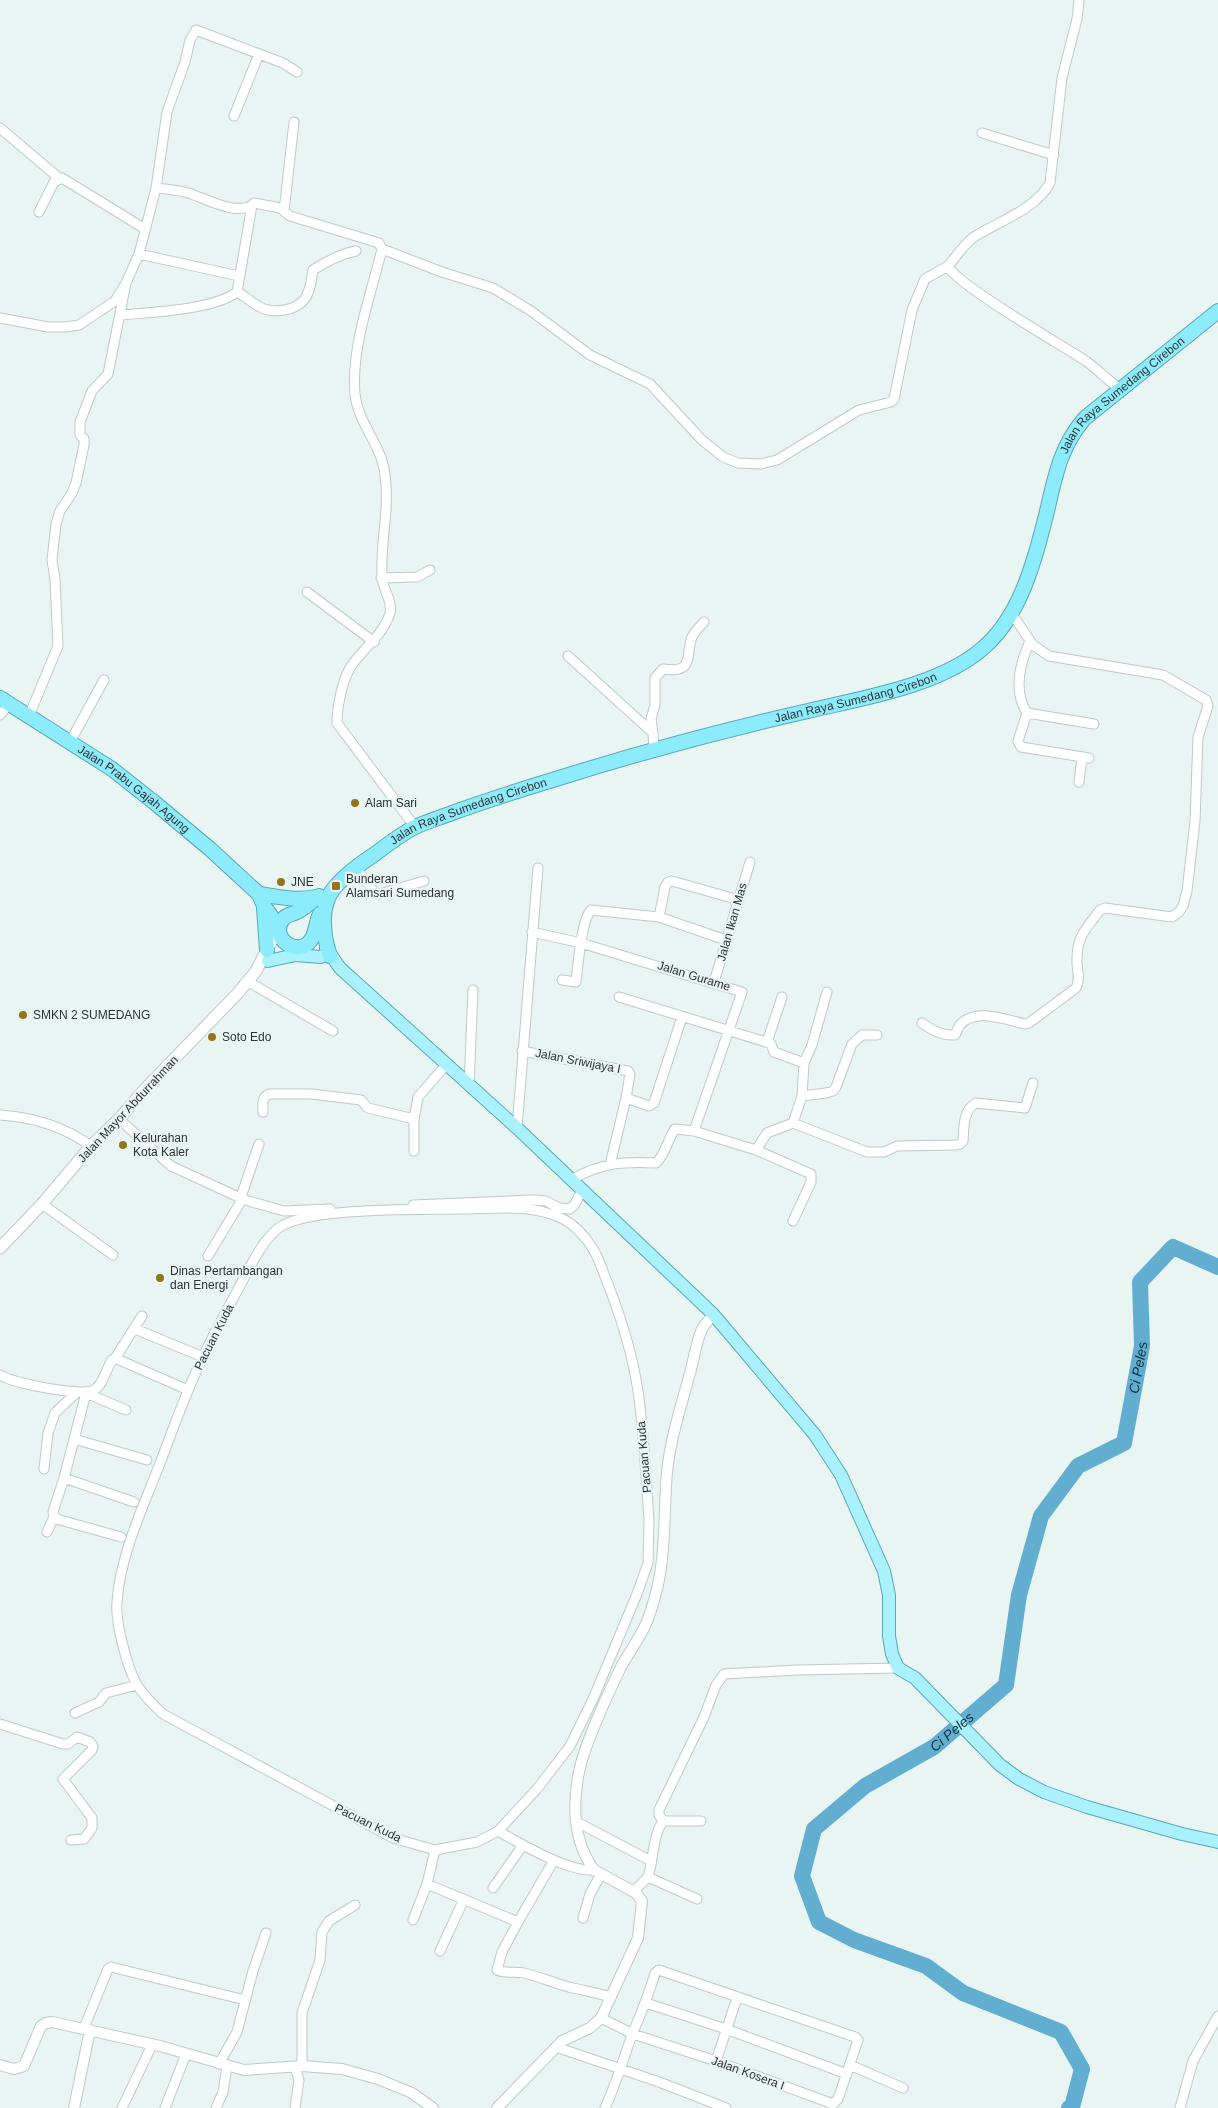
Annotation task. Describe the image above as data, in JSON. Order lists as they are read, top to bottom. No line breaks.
{"streets":{"highway":["Jalan Raya Sumedang Cirebon","Jalan Prabu Gajah Agung"],"main road":["Jalan Mayor Abdurrahman"],"street":["Jalan Ikan Mas","Jalan Gurame","Jalan Sriwijaya I","Pacuan Kuda","Jalan Kosera I"]},"crossings":[["Jalan Ikan Mas","Jalan Gurame"]],"water":["Ci Peles"],"places":{"other":["Alam Sari","JNE","SMKN 2 SUMEDANG","Soto Edo","Kelurahan Kota Kaler","Dinas Pertambangan dan Energi"],"transit":["Bunderan Alamsari Sumedang"]}}
